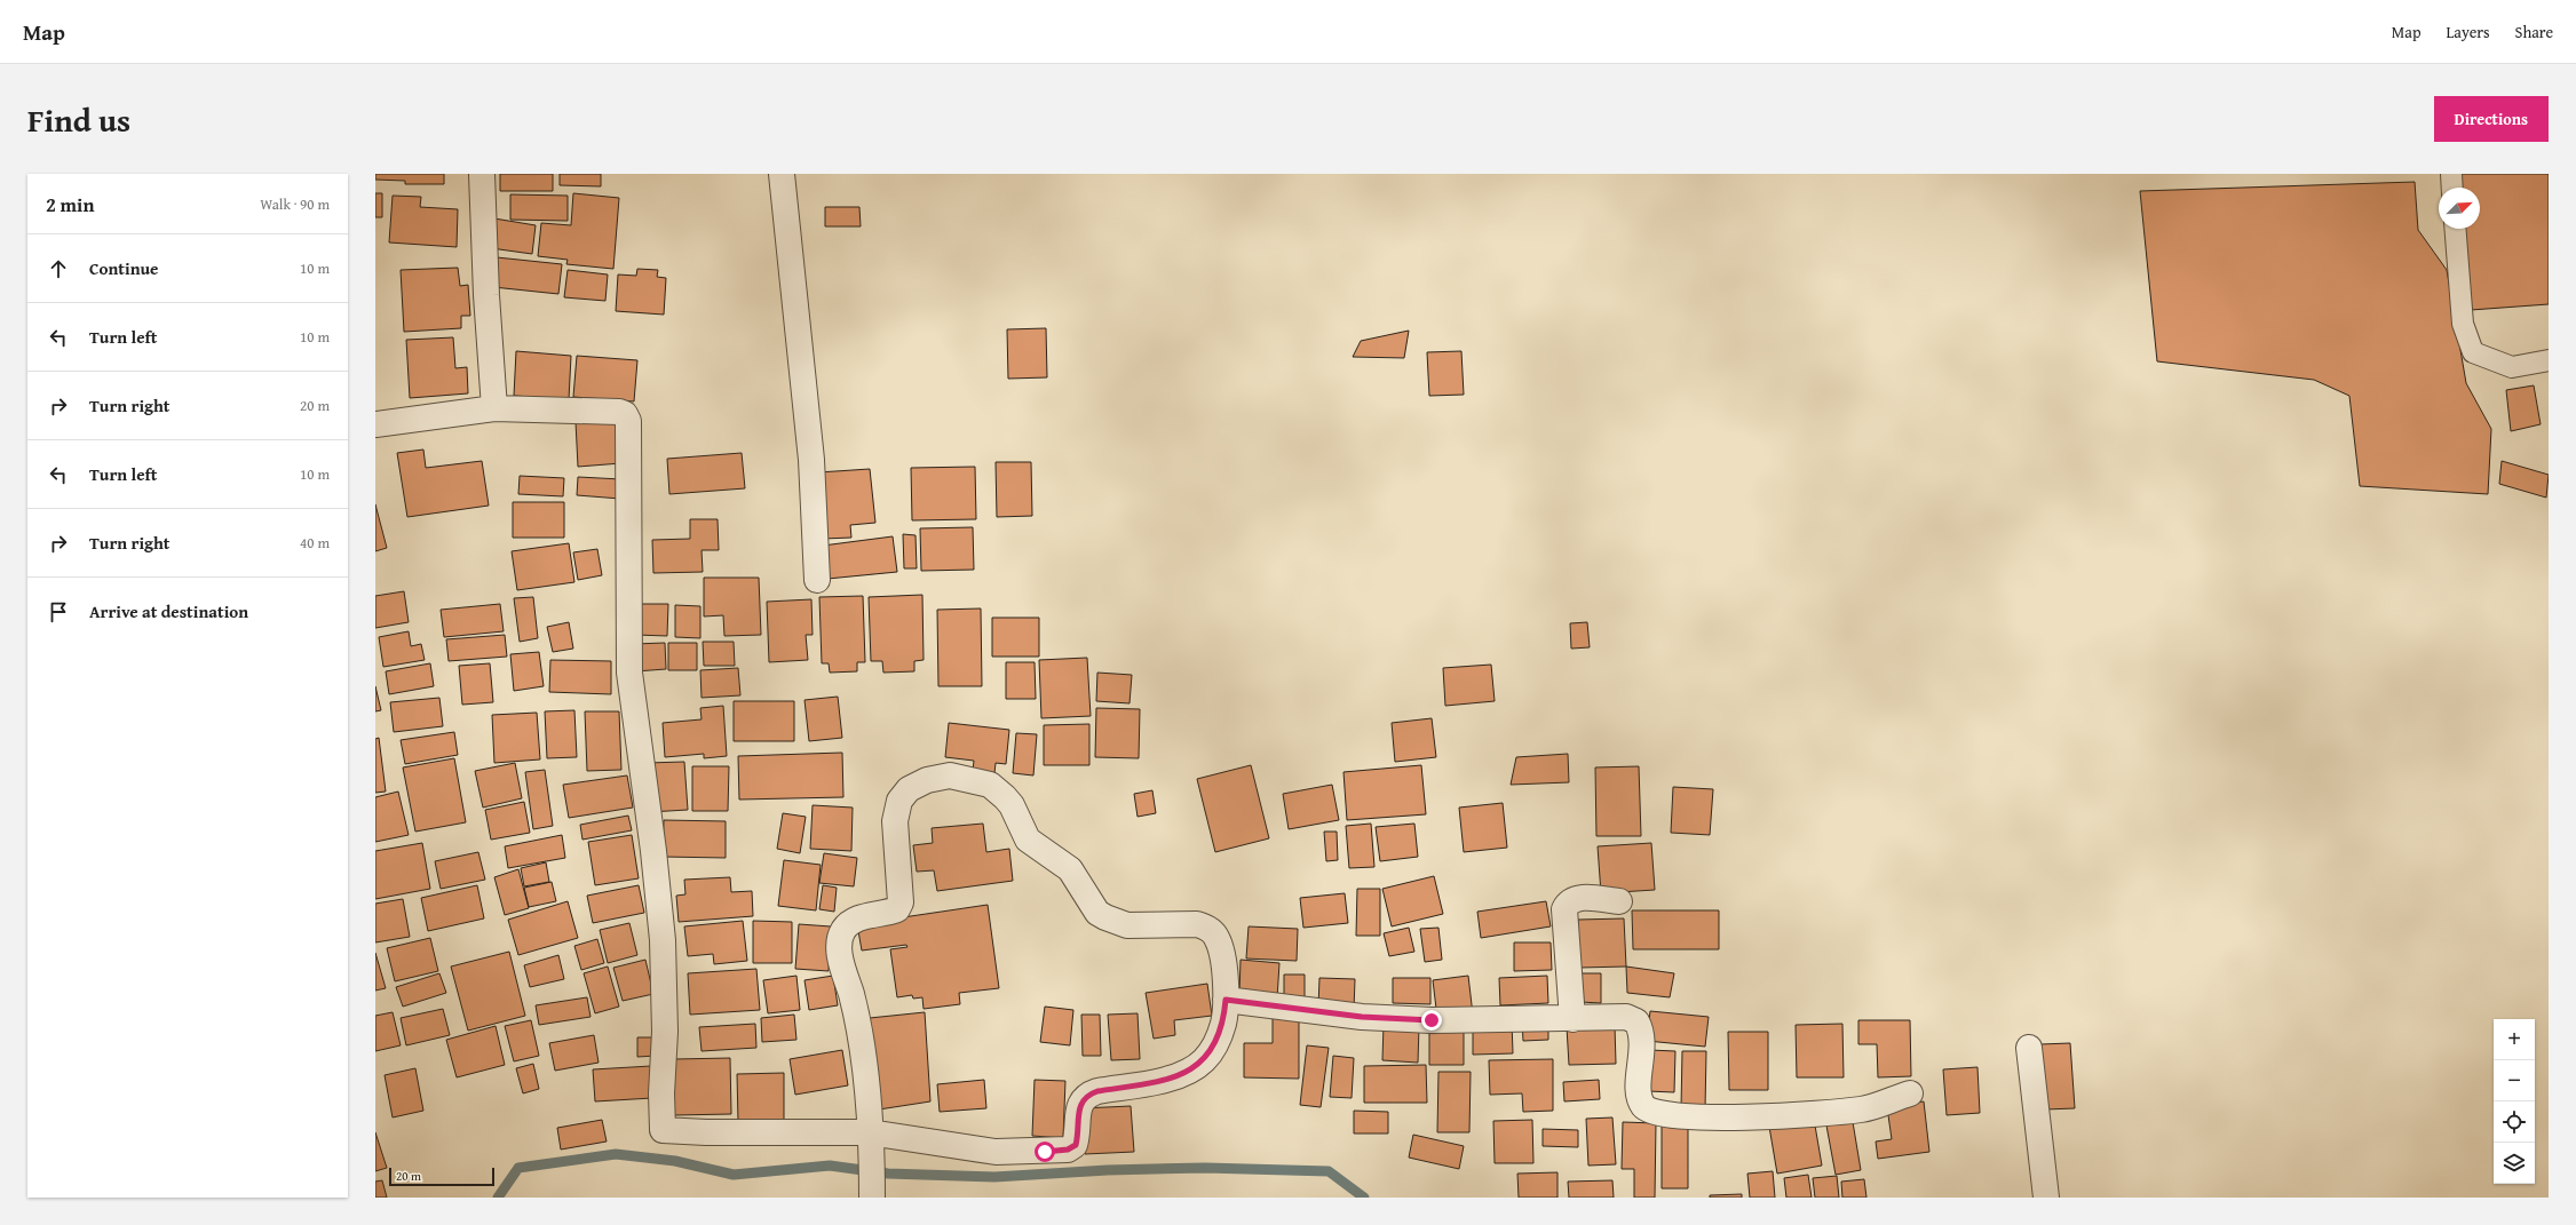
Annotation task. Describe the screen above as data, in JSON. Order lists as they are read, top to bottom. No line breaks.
{"scale_bar":"20 m","north":"top right","page":{"header":"Map","nav":["Map","Layers","Share"],"title":"Find us","buttons":"Directions","heading":["2 min","Walk · 90 m"],"list":[["Continue","10 m"],["Turn left","10 m"],["Turn right","20 m"],["Turn left","10 m"],["Turn right","40 m"],"Arrive at destination"],"map_buttons":["+","−"],"scale":"20 m"}}
